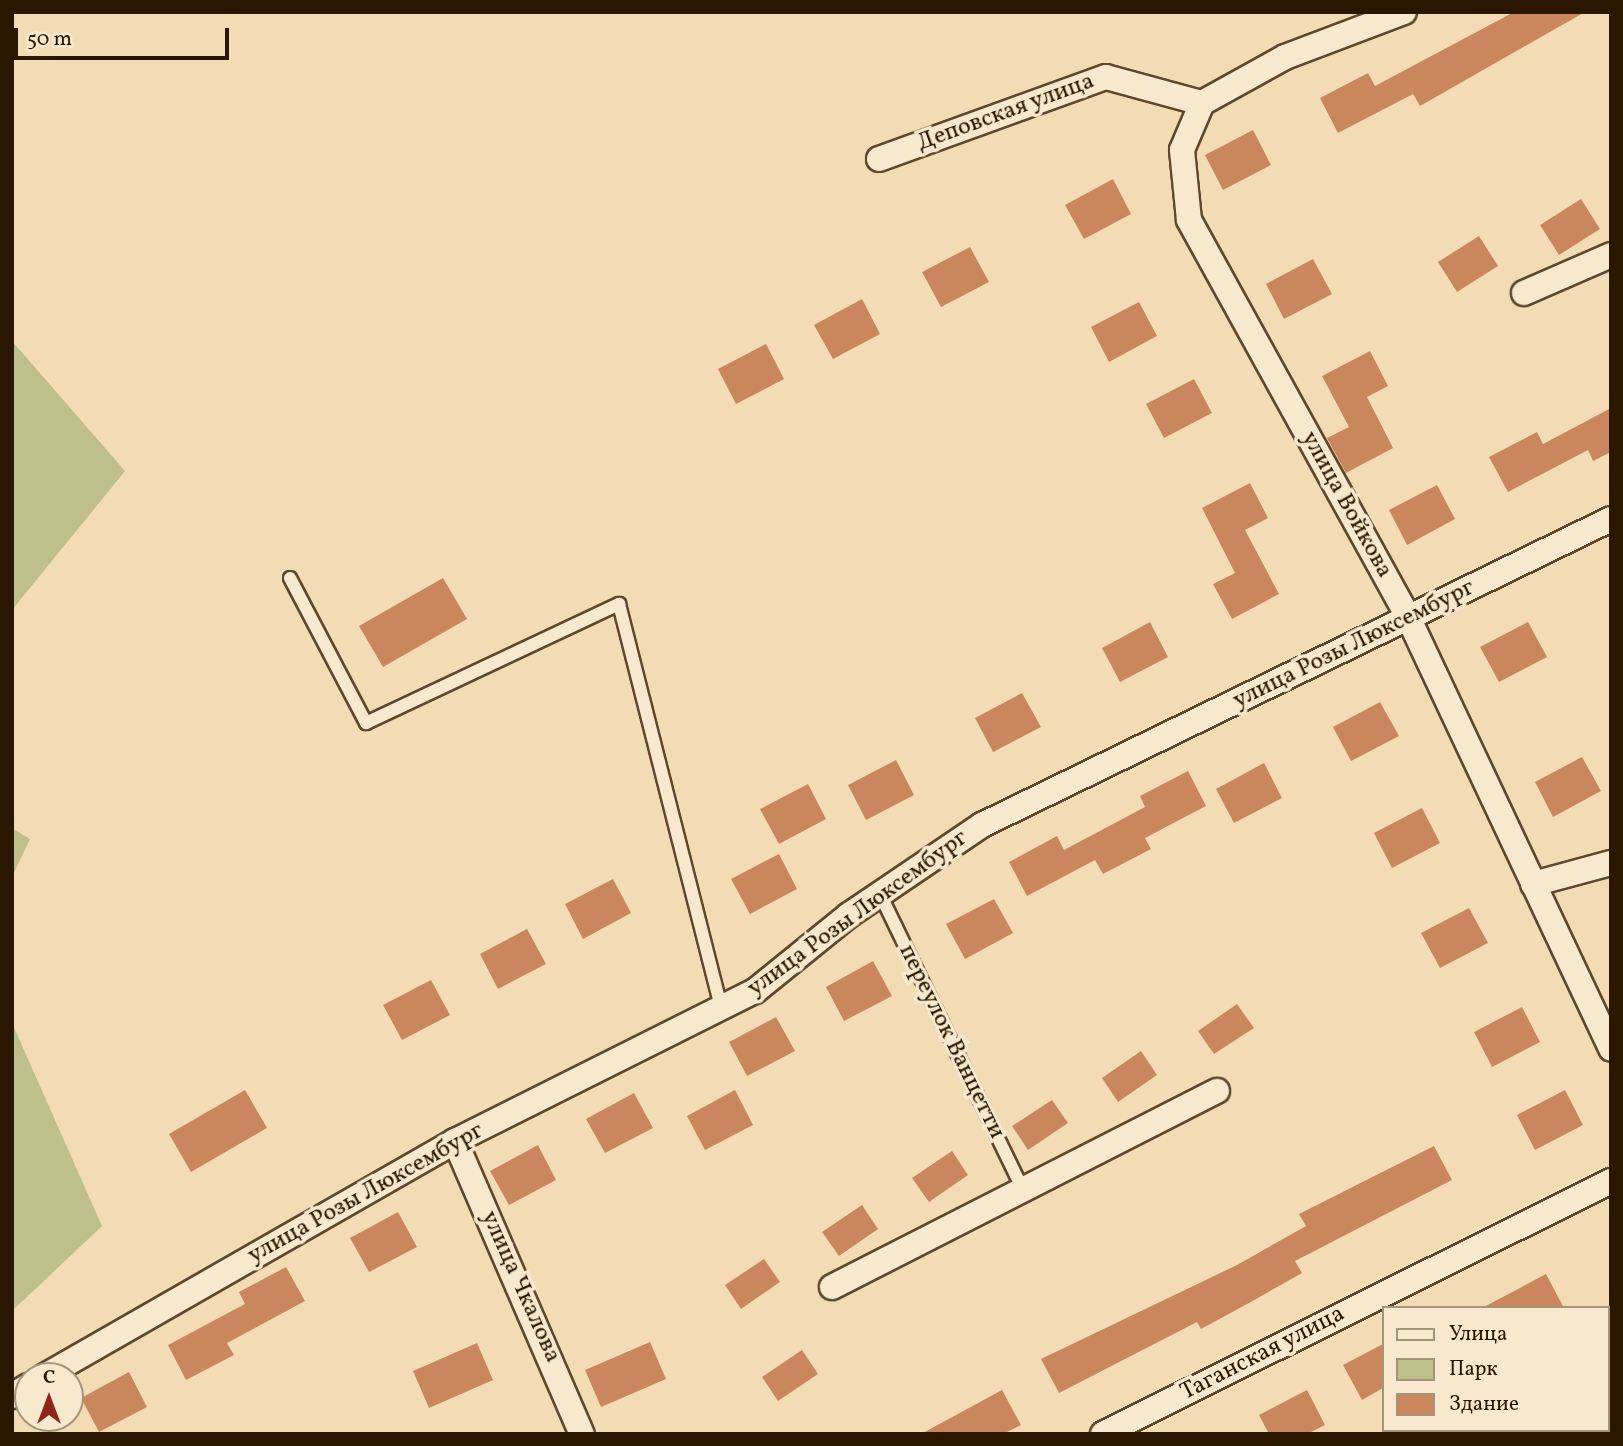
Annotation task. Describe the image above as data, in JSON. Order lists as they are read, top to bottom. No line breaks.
{"streets":{"street":["Деповская улица","улица Войкова","улица Розы Люксембург","улица Чкалова","Таганская улица"],"lane":["переулок Ванцетти"]},"crossings":[["Деповская улица","улица Войкова"],["улица Войкова","улица Розы Люксембург"],["улица Розы Люксембург","переулок Ванцетти"],["улица Розы Люксембург","улица Чкалова"]],"legend":["Улица","Парк","Здание"],"scale_bar":"50 m","north":"top"}
